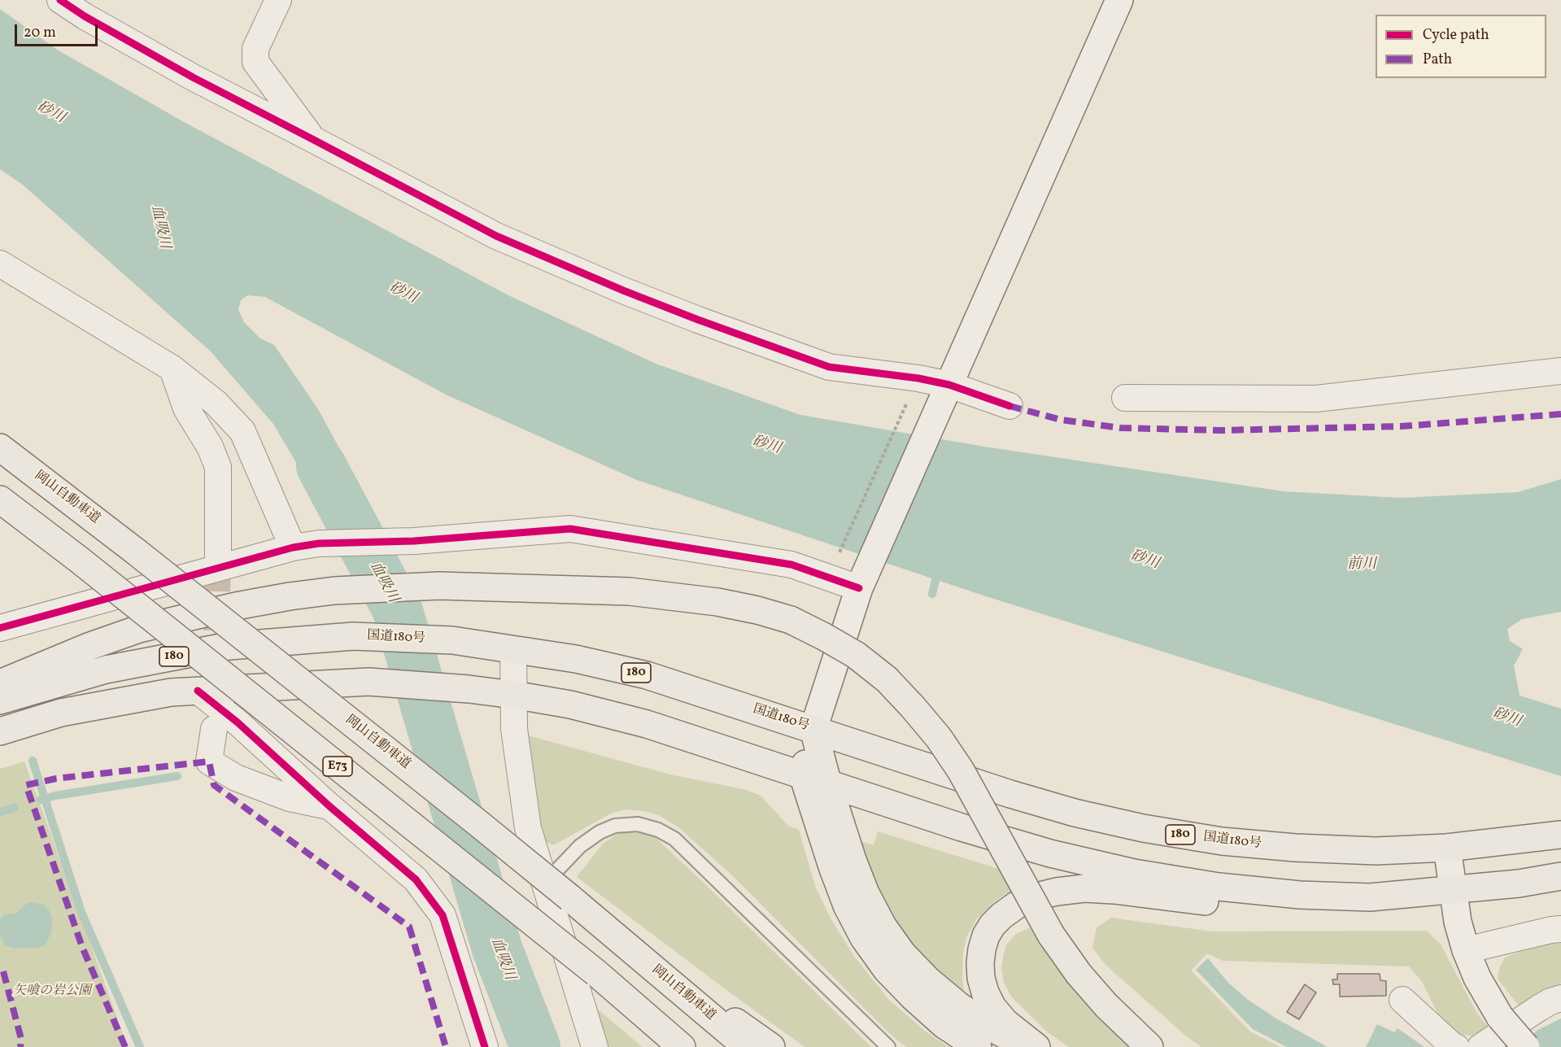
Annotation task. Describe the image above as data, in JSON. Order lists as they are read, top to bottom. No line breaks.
{"streets":{"highway":["岡山自動車道","国道180号","180","E73"]},"water":["砂川","血吸川","前川"],"parks":["矢喰の岩公園"],"legend":["Cycle path","Path"],"scale_bar":"20 m"}
